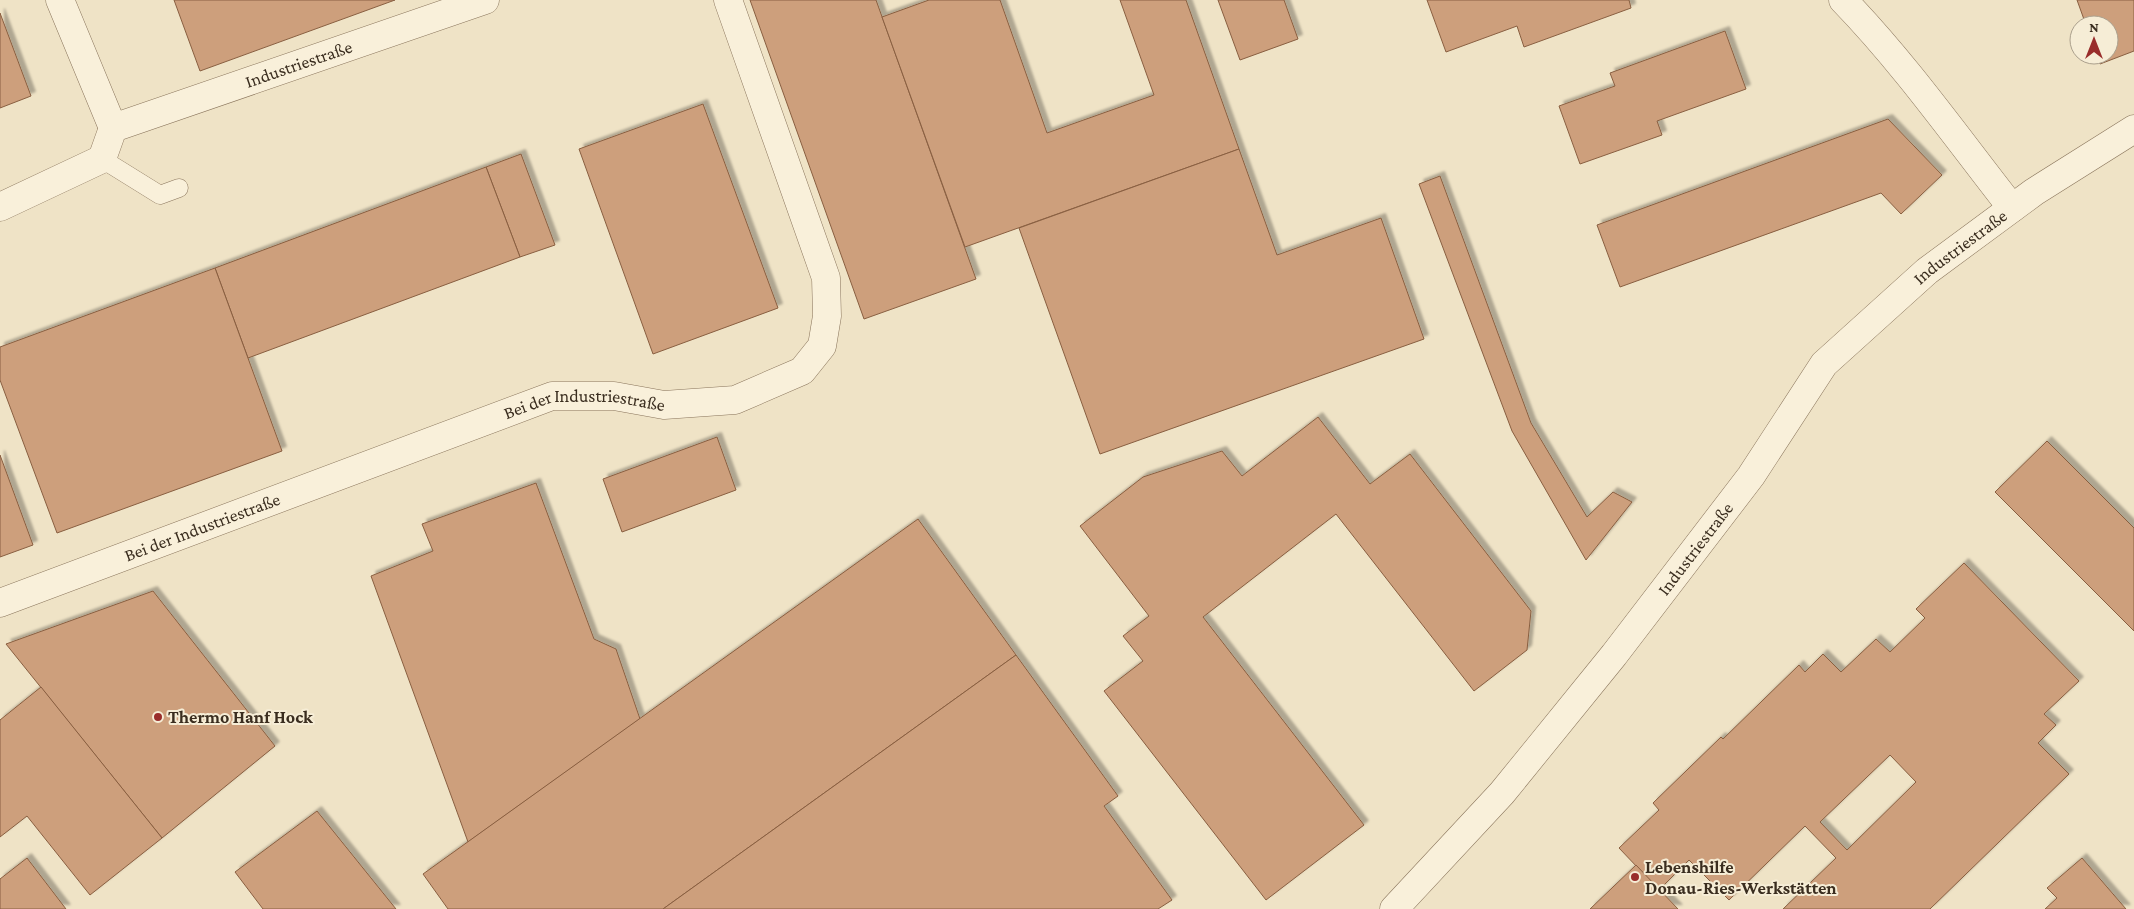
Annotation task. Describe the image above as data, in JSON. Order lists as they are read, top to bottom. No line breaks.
{"streets":{"street":["Industriestraße","Bei der Industriestraße"]},"places":["Thermo Hanf Hock","Lebenshilfe Donau-Ries-Werkstätten"],"north":"top"}
